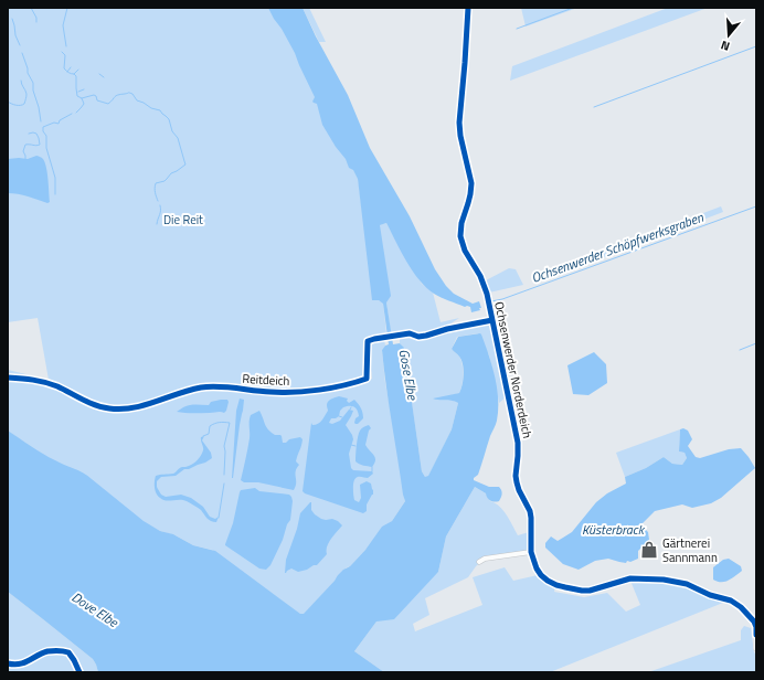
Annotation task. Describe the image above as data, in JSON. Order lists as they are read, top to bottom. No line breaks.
{"streets":{"street":["Ochsenwerder Norderdeich","Reitdeich"]},"crossings":[["Ochsenwerder Norderdeich","Reitdeich"]],"water":["Ochsenwerder Schöpfwerksgraben","Gose Elbe","Küsterbrack","Dove Elbe"],"parks":["Die Reit"],"places":{"shop":["Gärtnerei Sannmann"]},"north":"bottom"}
